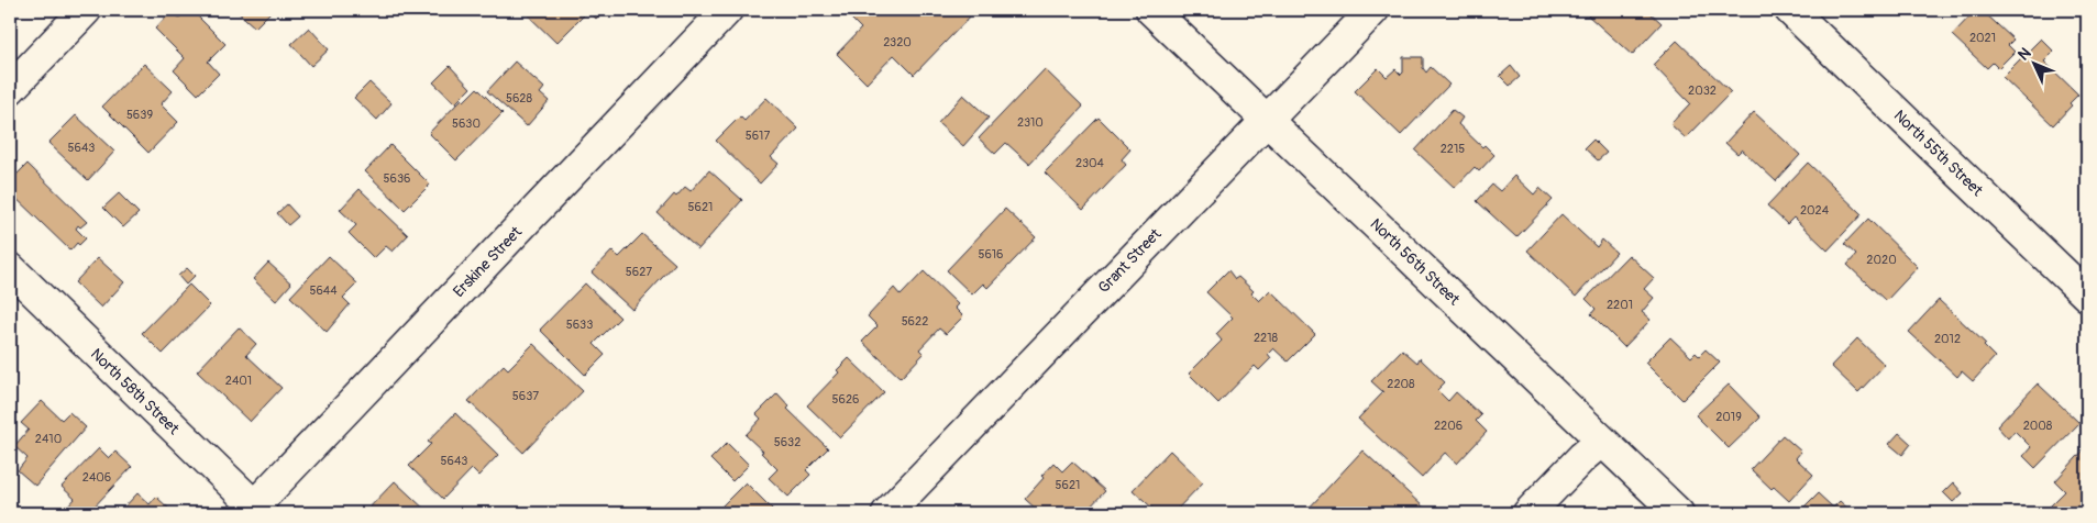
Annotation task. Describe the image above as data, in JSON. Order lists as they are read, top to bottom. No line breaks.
{"streets":{"street":["North 55th Street","Grant Street","Erskine Street","North 56th Street","North 58th Street"]},"crossings":[["Grant Street","North 56th Street"],["Erskine Street","North 58th Street"]],"house_numbers":["2021","2320","2032","5628","5639","2310","5630","5617","5643","2215","2304","5636","5621","2024","5616","2020","5627","5644","2201","5622","5633","2218","2012","2401","2208","5637","5626","2019","2206","2008","2410","5632","5643","2406","5621"],"north":"top left"}
